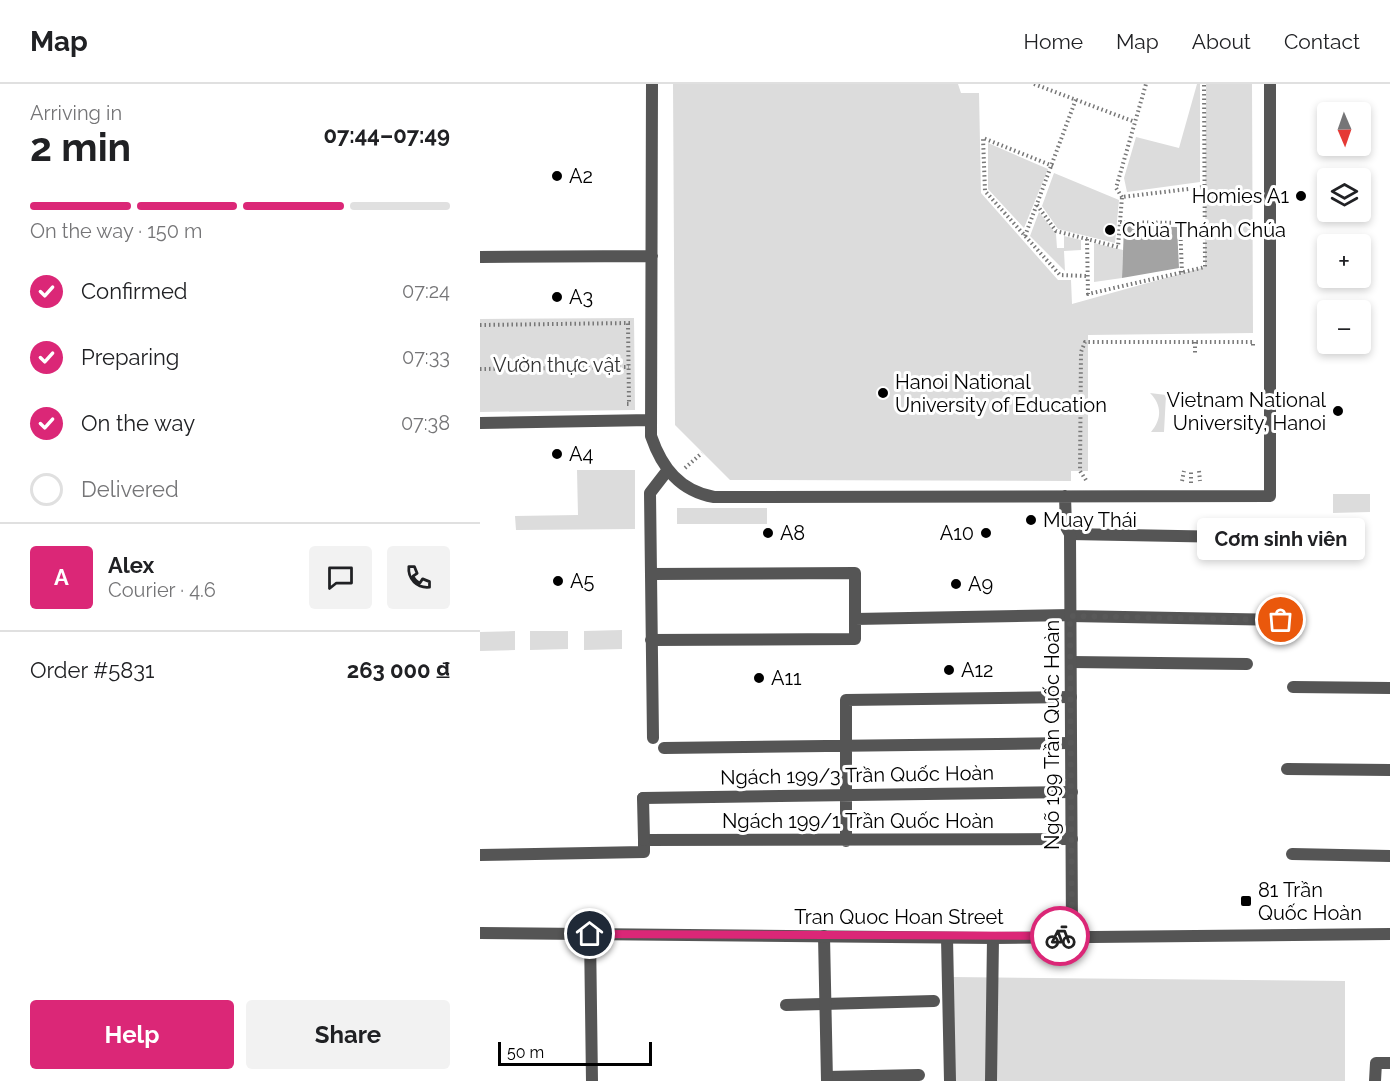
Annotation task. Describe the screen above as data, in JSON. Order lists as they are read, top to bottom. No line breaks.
{"streets":{"street":["Ngõ 199 Trần Quốc Hoàn","Ngách 199/3 Trần Quốc Hoàn","Ngách 199/1 Trần Quốc Hoàn","Tran Quoc Hoan Street"]},"crossings":[["Ngõ 199 Trần Quốc Hoàn","Ngách 199/3 Trần Quốc Hoàn"],["Ngõ 199 Trần Quốc Hoàn","Ngách 199/1 Trần Quốc Hoàn"],["Ngõ 199 Trần Quốc Hoàn","Tran Quoc Hoan Street"],["Ngách 199/3 Trần Quốc Hoàn","Ngách 199/1 Trần Quốc Hoàn"]],"parks":["Vườn thực vật"],"places":{"other":["A2","Homies A1","Chùa Thánh Chúa","A3","Hanoi National University of Education","Vietnam National University, Hanoi","A4","Muay Thái","A8","A10","A5","A9","Cơm sinh viên","A12","A11"],"transit":["81 Trần Quốc Hoàn"]},"scale_bar":"50 m","north":"bottom","page":{"header":"Map","nav":["Home","Map","About","Contact"],"heading":["2 min","Arriving in","07:44–07:49"],"panel":["Alex","Courier · 4.6","Order #5831","263 000 ₫"],"map_buttons":["+","−"],"bar":"On the way · 150 m","list":[["Confirmed","07:24"],["Preparing","07:33"],["On the way","07:38"],"Delivered"],"bubble":"Cơm sinh viên","round":"A","buttons":["Help","Share"],"scale":"50 m"}}
